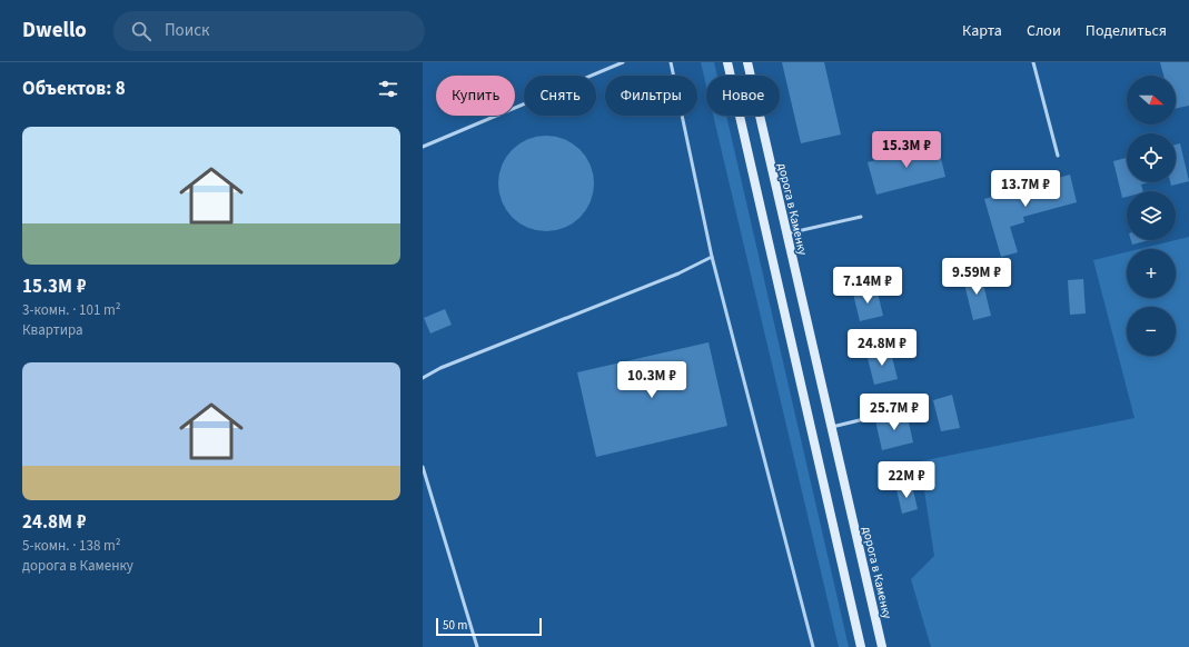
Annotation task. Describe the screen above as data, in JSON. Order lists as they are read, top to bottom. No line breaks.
{"streets":{"main road":["дорога в Каменку"]},"scale_bar":"50 m","north":"right","page":{"header":"Dwello","search":"Поиск","nav":["Карта","Слои","Поделиться"],"heading":"Объектов: 8","map_buttons":["+","−"],"chip":["Купить","Снять","Фильтры","Новое"],"list":[{"name":"15.3M ₽","note":"3-комн. · 101 m² · Квартира"},{"name":"24.8M ₽","note":"5-комн. · 138 m² · дорога в Каменку"}],"price":["15.3M ₽","13.7M ₽","9.59M ₽","7.14M ₽","24.8M ₽","10.3M ₽","25.7M ₽","22M ₽"],"scale":"50 m"}}
